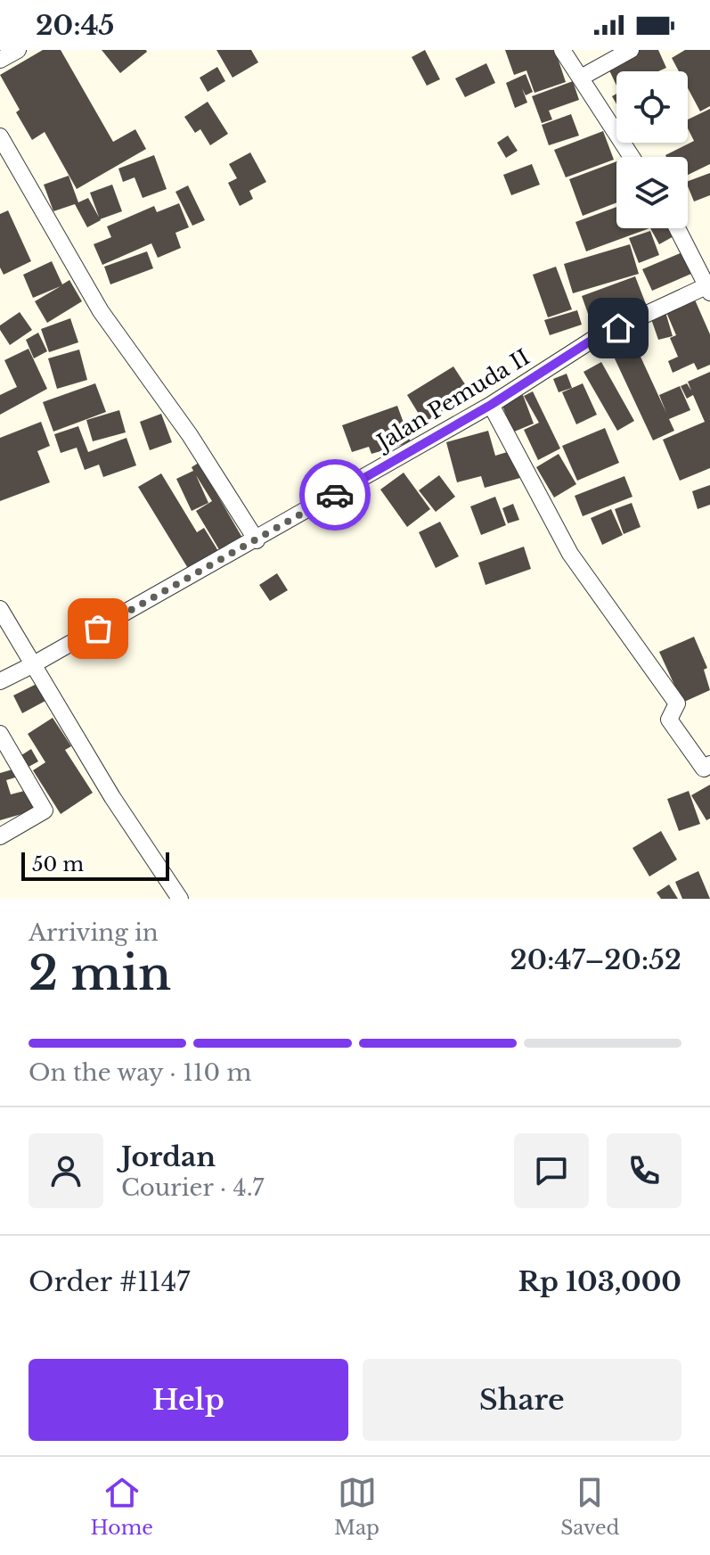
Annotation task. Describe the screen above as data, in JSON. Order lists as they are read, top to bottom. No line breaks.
{"streets":{"street":["Jalan Pemuda II"]},"scale_bar":"50 m","page":{"status":"20:45","scale":"50 m","heading":["2 min","Arriving in","20:47–20:52"],"panel":["Jordan","Courier · 4.7","Order #1147","Rp 103,000"],"bar":"On the way · 110 m","buttons":["Help","Share"],"tabs":["Home","Map","Saved"]}}
